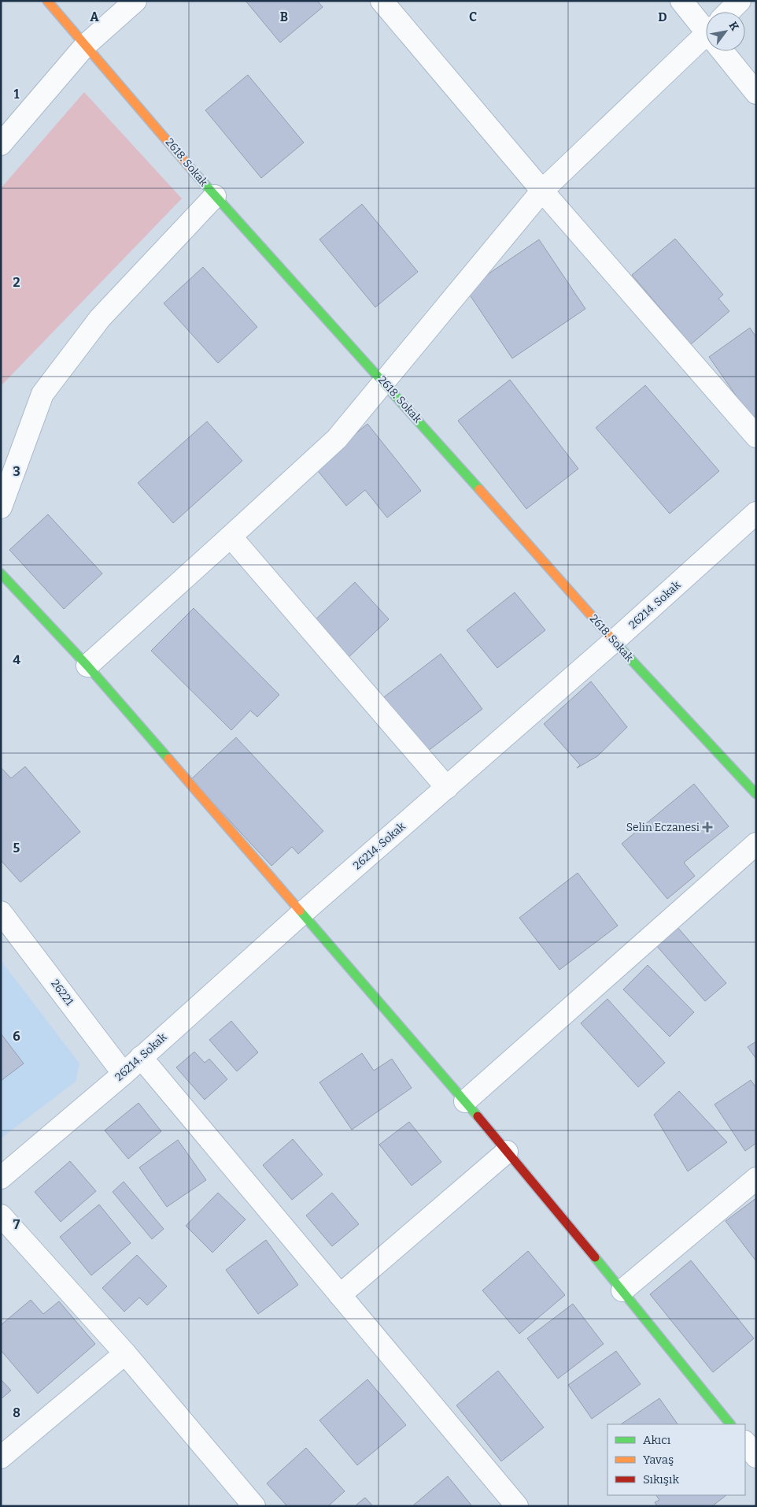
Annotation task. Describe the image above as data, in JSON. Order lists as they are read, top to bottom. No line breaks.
{"streets":{"street":["2618. Sokak","26214. Sokak","26221"]},"crossings":[["2618. Sokak","26214. Sokak"],["26214. Sokak","26221"]],"places":{"health":["Selin Eczanesi"]},"legend":["Akıcı","Yavaş","Sıkışık"],"north":"top right","grid":{"columns":["A","B","C","D"],"rows":["1","2","3","4","5","6","7","8"]}}
